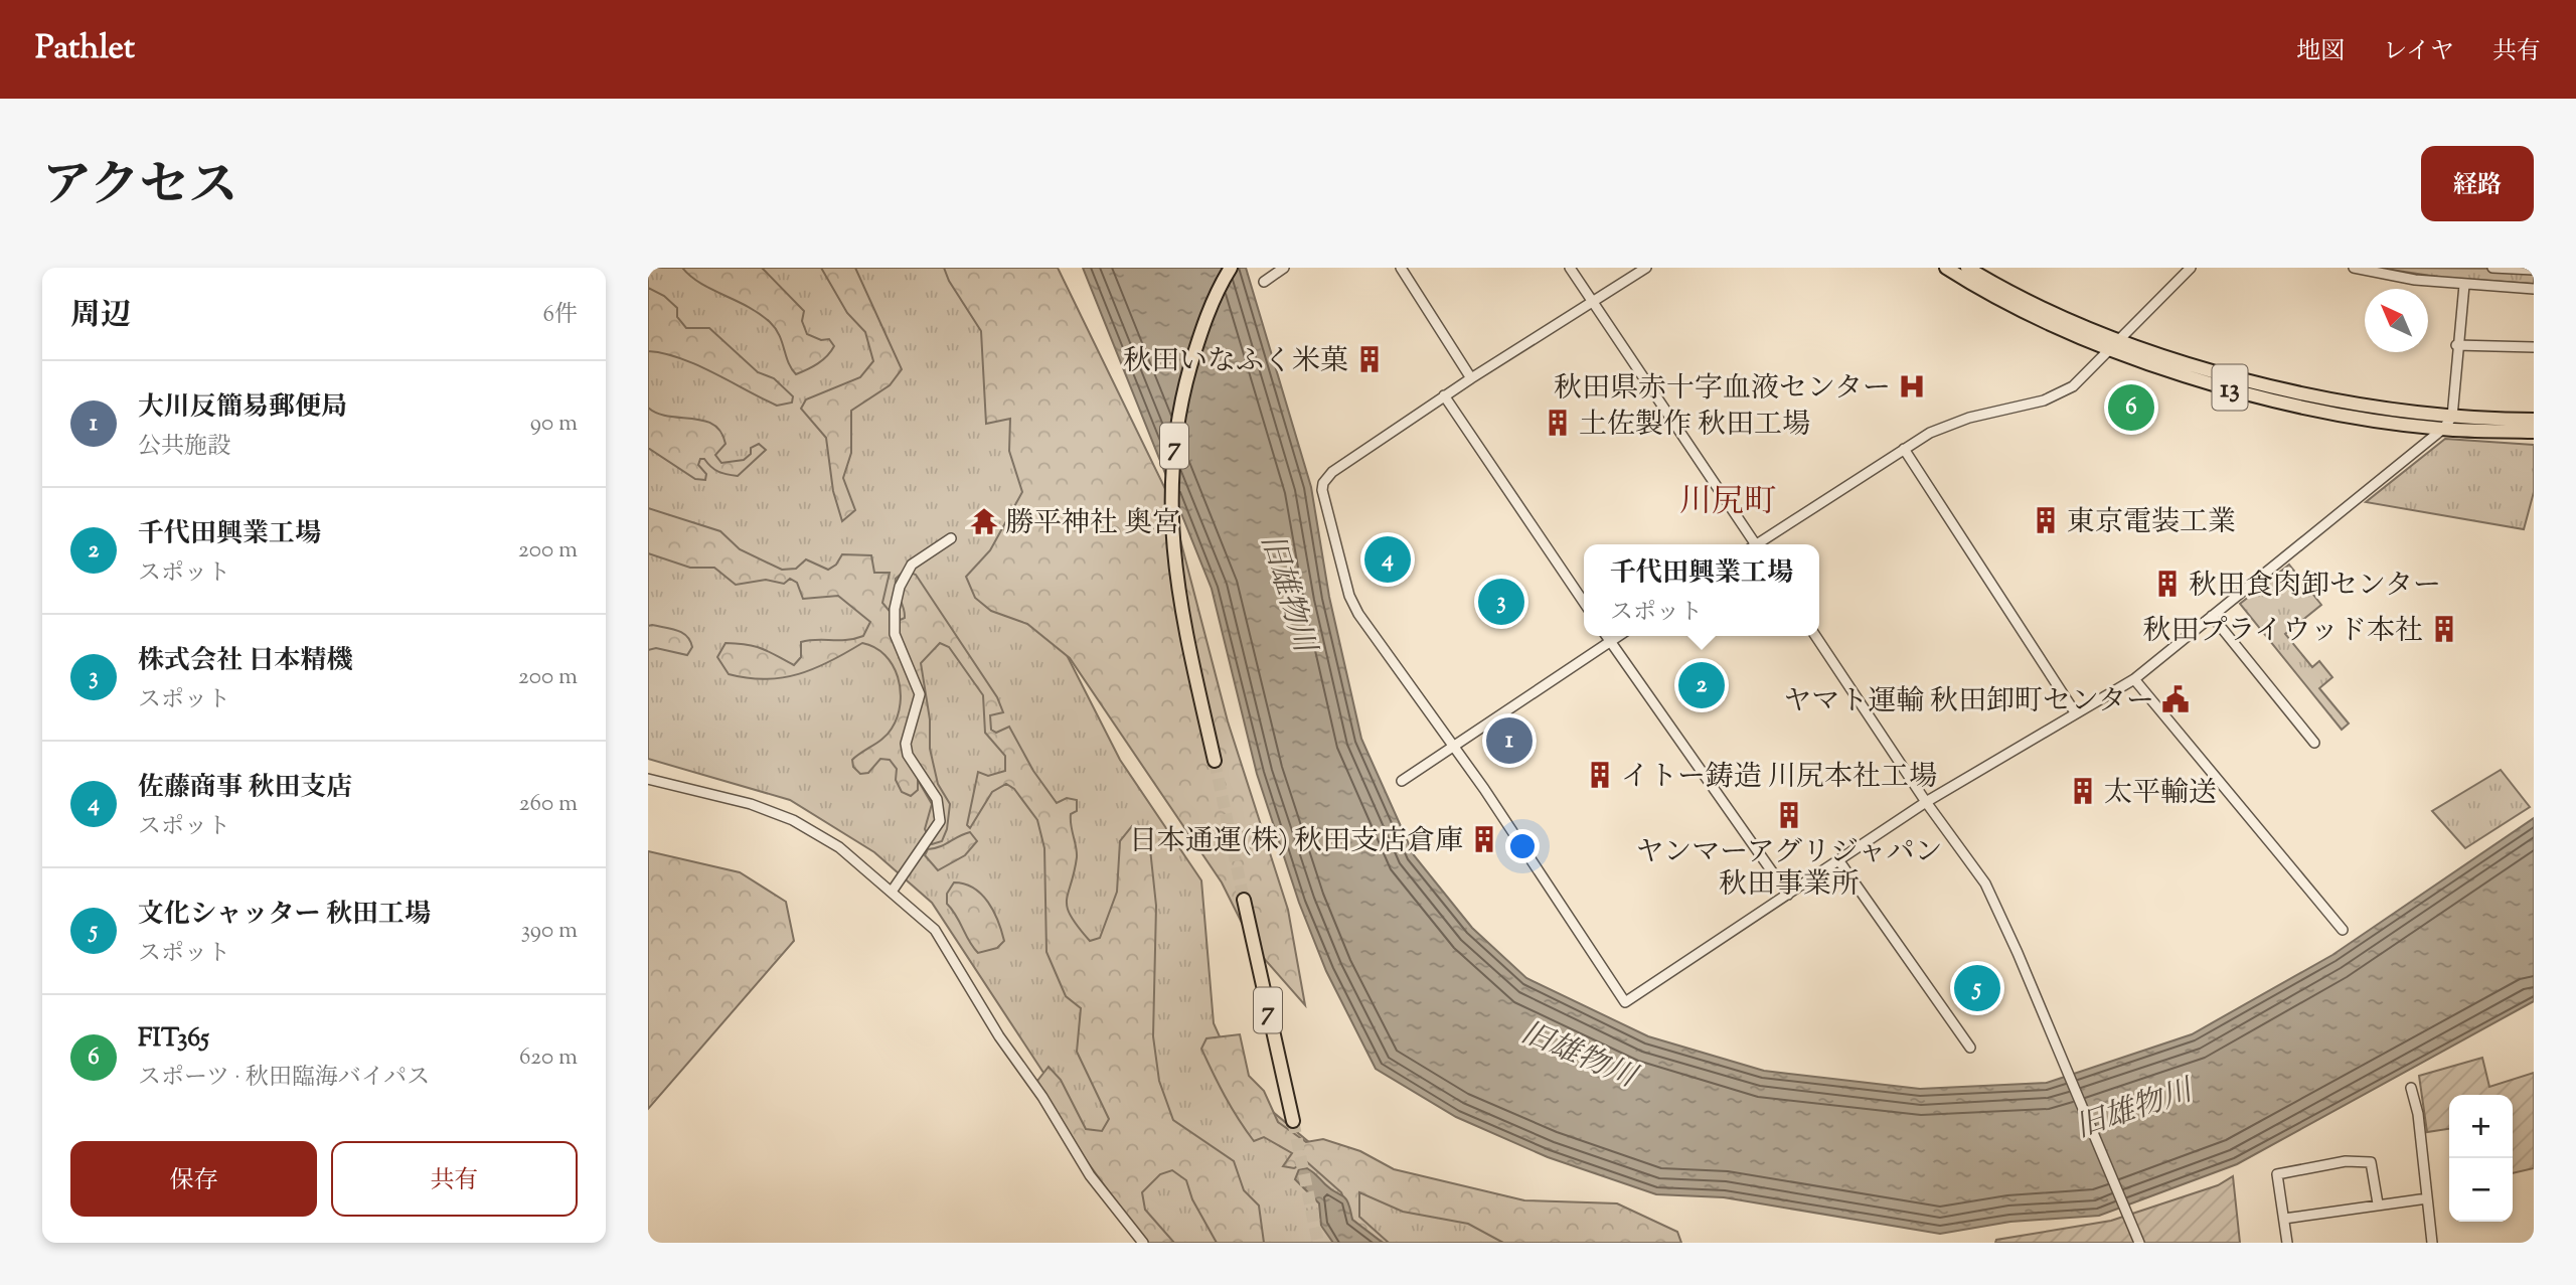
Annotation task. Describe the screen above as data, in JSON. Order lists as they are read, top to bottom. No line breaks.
{"streets":{"highway":["13","7"]},"districts":["川尻町"],"water":["旧雄物川"],"places":{"building":["秋田いなふく米菓","土佐製作 秋田工場","東京電装工業","秋田食肉卸センター","秋田プライウッド本社","イトー鋳造 川尻本社工場","太平輸送","ヤンマーアグリジャパン 秋田事業所","日本通運(株) 秋田支店倉庫"],"hospital":["秋田県赤十字血液センター"],"temple":["勝平神社 奥宮"],"public building":["ヤマト運輸 秋田卸町センター"]},"north":"top left","page":{"header":"Pathlet","nav":["地図","レイヤ","共有"],"title":"アクセス","buttons":["経路",["保存","共有"]],"heading":["周辺","6件"],"list":[{"mark":"1","name":"大川反簡易郵便局","note":"公共施設","value":"90 m"},{"mark":"2","name":"千代田興業工場","note":"スポット","value":"200 m"},{"mark":"3","name":"株式会社 日本精機","note":"スポット","value":"200 m"},{"mark":"4","name":"佐藤商事 秋田支店","note":"スポット","value":"260 m"},{"mark":"5","name":"文化シャッター 秋田工場","note":"スポット","value":"390 m"},{"mark":"6","name":"FIT365","note":"スポーツ · 秋田臨海バイパス","value":"620 m"}],"pins":["6","4","3","2","1","5"],"popup":["千代田興業工場","スポット"],"map_buttons":["+","−"]}}
